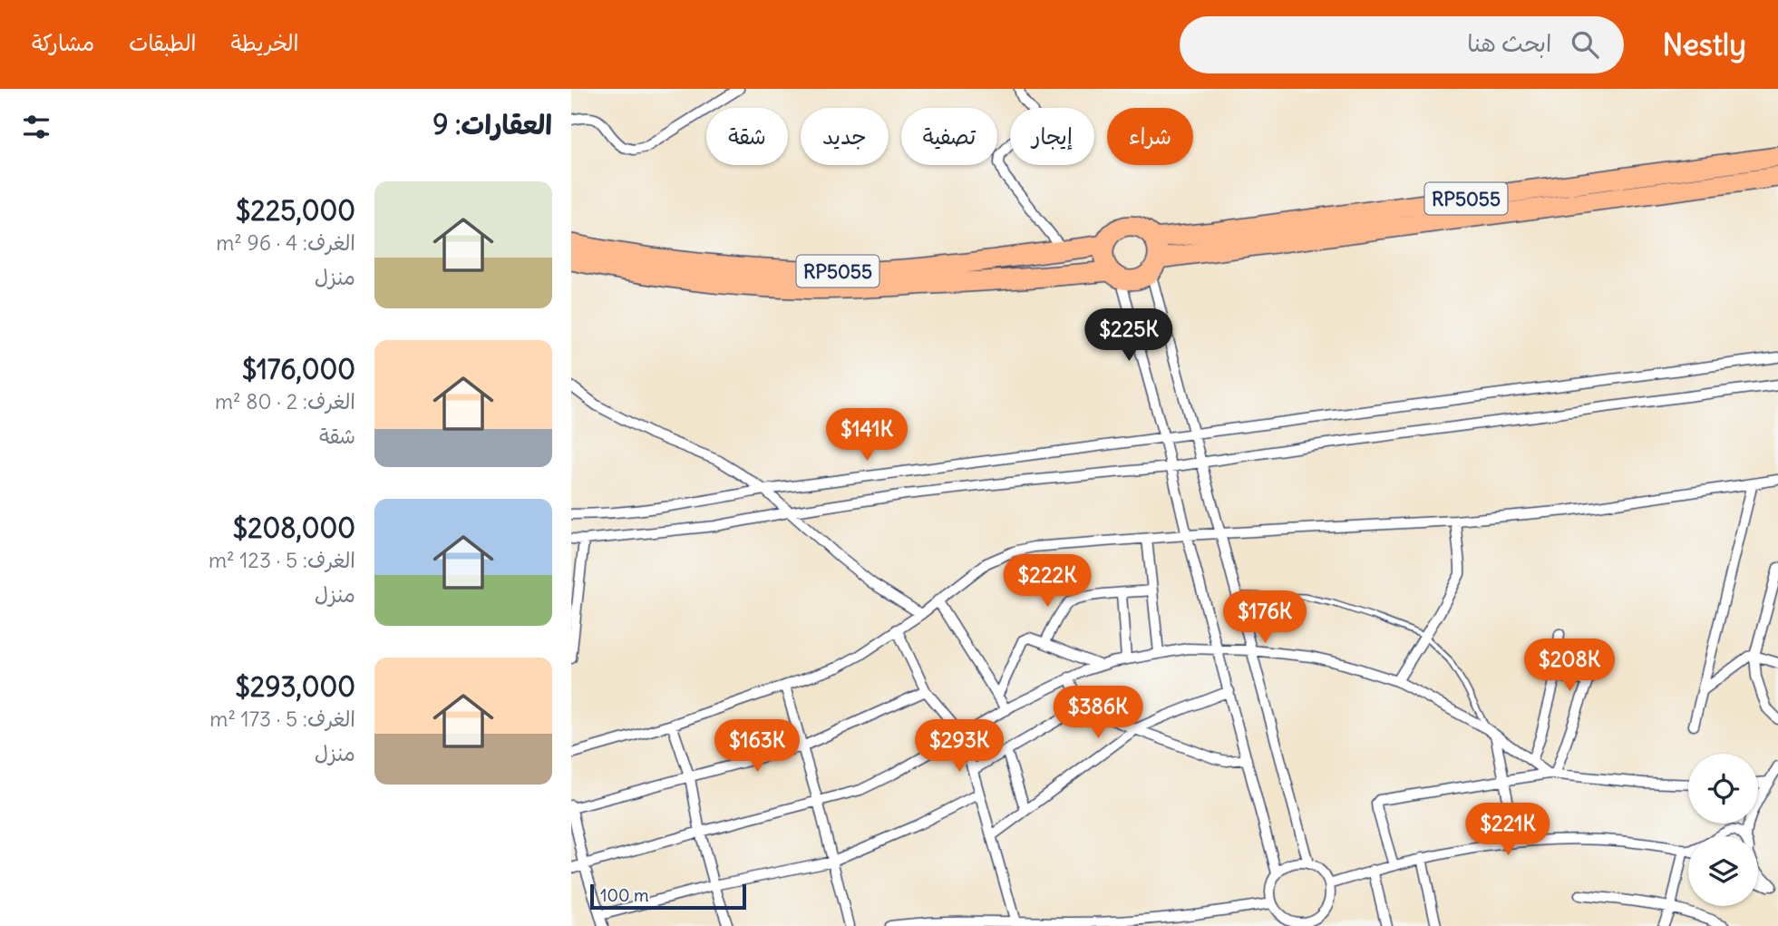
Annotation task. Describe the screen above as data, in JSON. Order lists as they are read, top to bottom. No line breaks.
{"streets":{"highway":["RP5055"]},"scale_bar":"100 m","page":{"header":"Nestly","search":"ابحث هنا","nav":["الخريطة","الطبقات","مشاركة"],"heading":"العقارات: 9","chip":["شراء","إيجار","تصفية","جديد","شقة"],"list":[{"name":"$225,000","note":"الغرف: 4 · 96 m² · منزل"},{"name":"$176,000","note":"الغرف: 2 · 80 m² · شقة"},{"name":"$208,000","note":"الغرف: 5 · 123 m² · منزل"},{"name":"$293,000","note":"الغرف: 5 · 173 m² · منزل"}],"price":["$225K","$141K","$222K","$176K","$208K","$386K","$163K","$293K","$221K"],"scale":"100 m"}}
